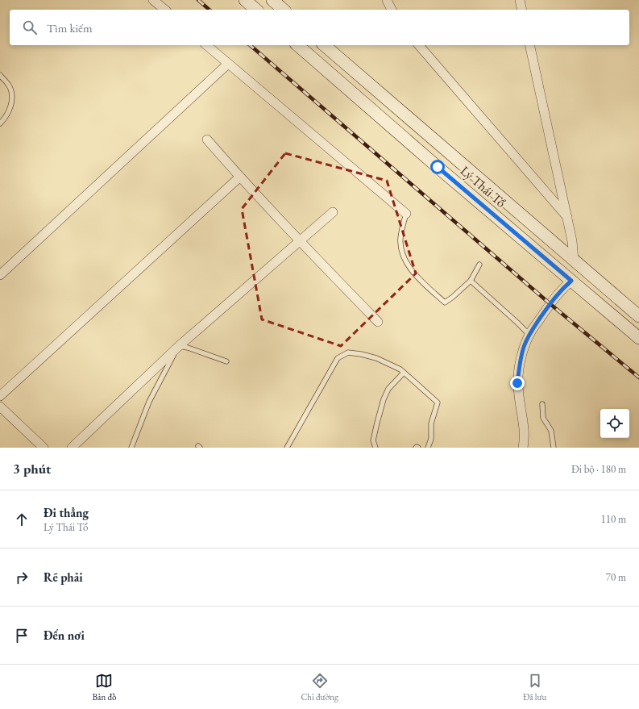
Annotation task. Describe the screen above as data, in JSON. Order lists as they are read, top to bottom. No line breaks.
{"streets":{"main road":["Lý Thái Tổ"]},"page":{"search":"Tìm kiếm","heading":["3 phút","Đi bộ · 180 m"],"list":[["Đi thẳng","Lý Thái Tổ","110 m"],["Rẽ phải","70 m"],"Đến nơi"],"nav":["Bản đồ","Chỉ đường","Đã lưu"]}}
